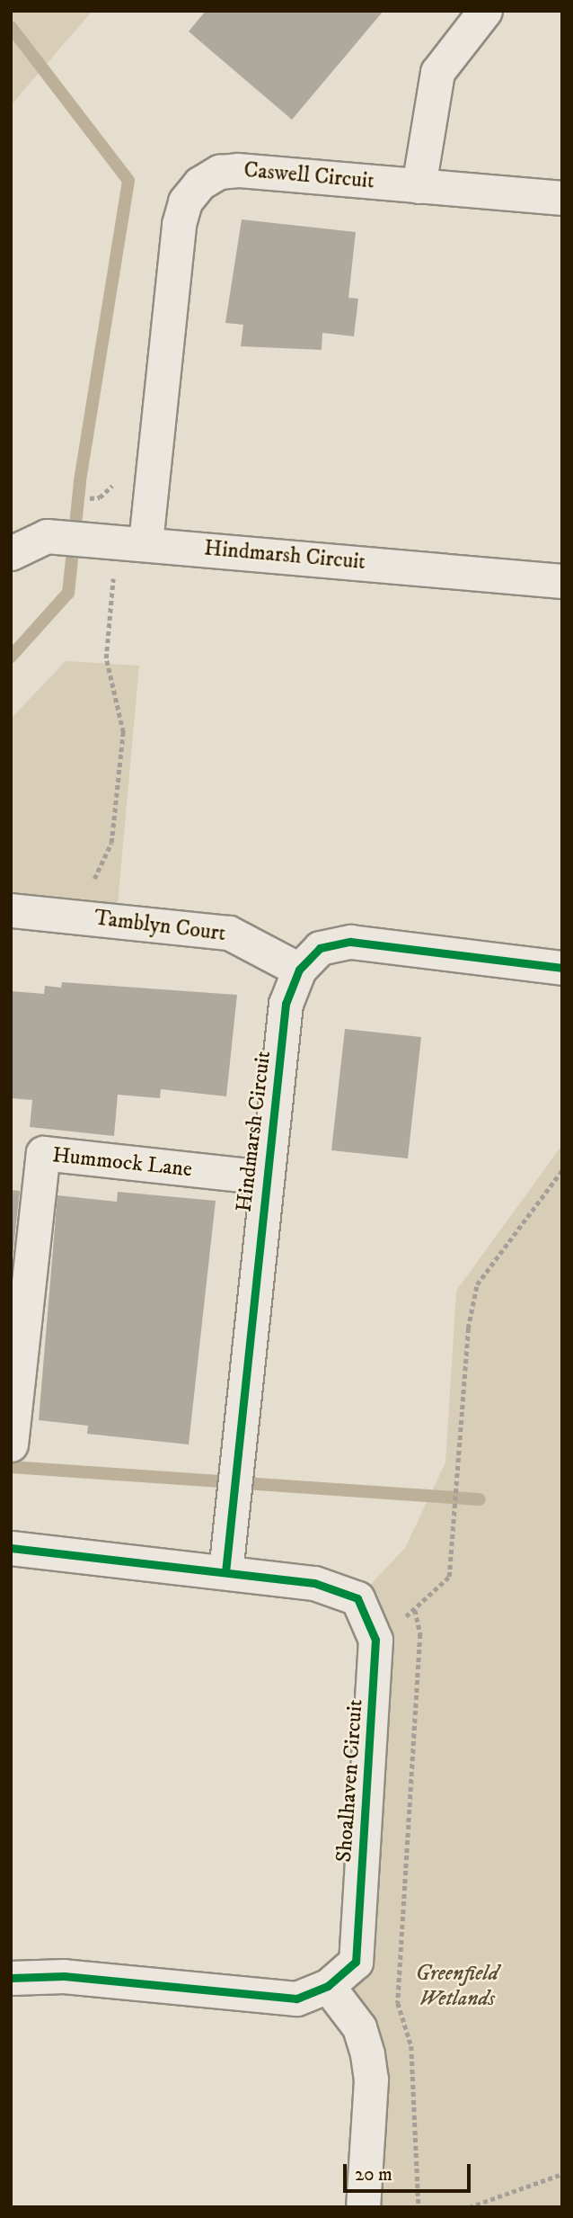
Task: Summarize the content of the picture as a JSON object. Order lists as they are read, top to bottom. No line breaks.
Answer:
{"streets":{"street":["Caswell Circuit","Hindmarsh Circuit","Tamblyn Court","Hummock Lane","Shoalhaven Circuit"]},"crossings":[["Caswell Circuit","Hindmarsh Circuit"],["Hindmarsh Circuit","Tamblyn Court"],["Hindmarsh Circuit","Hummock Lane"],["Hindmarsh Circuit","Shoalhaven Circuit"]],"parks":["Greenfield Wetlands"],"scale_bar":"20 m"}
